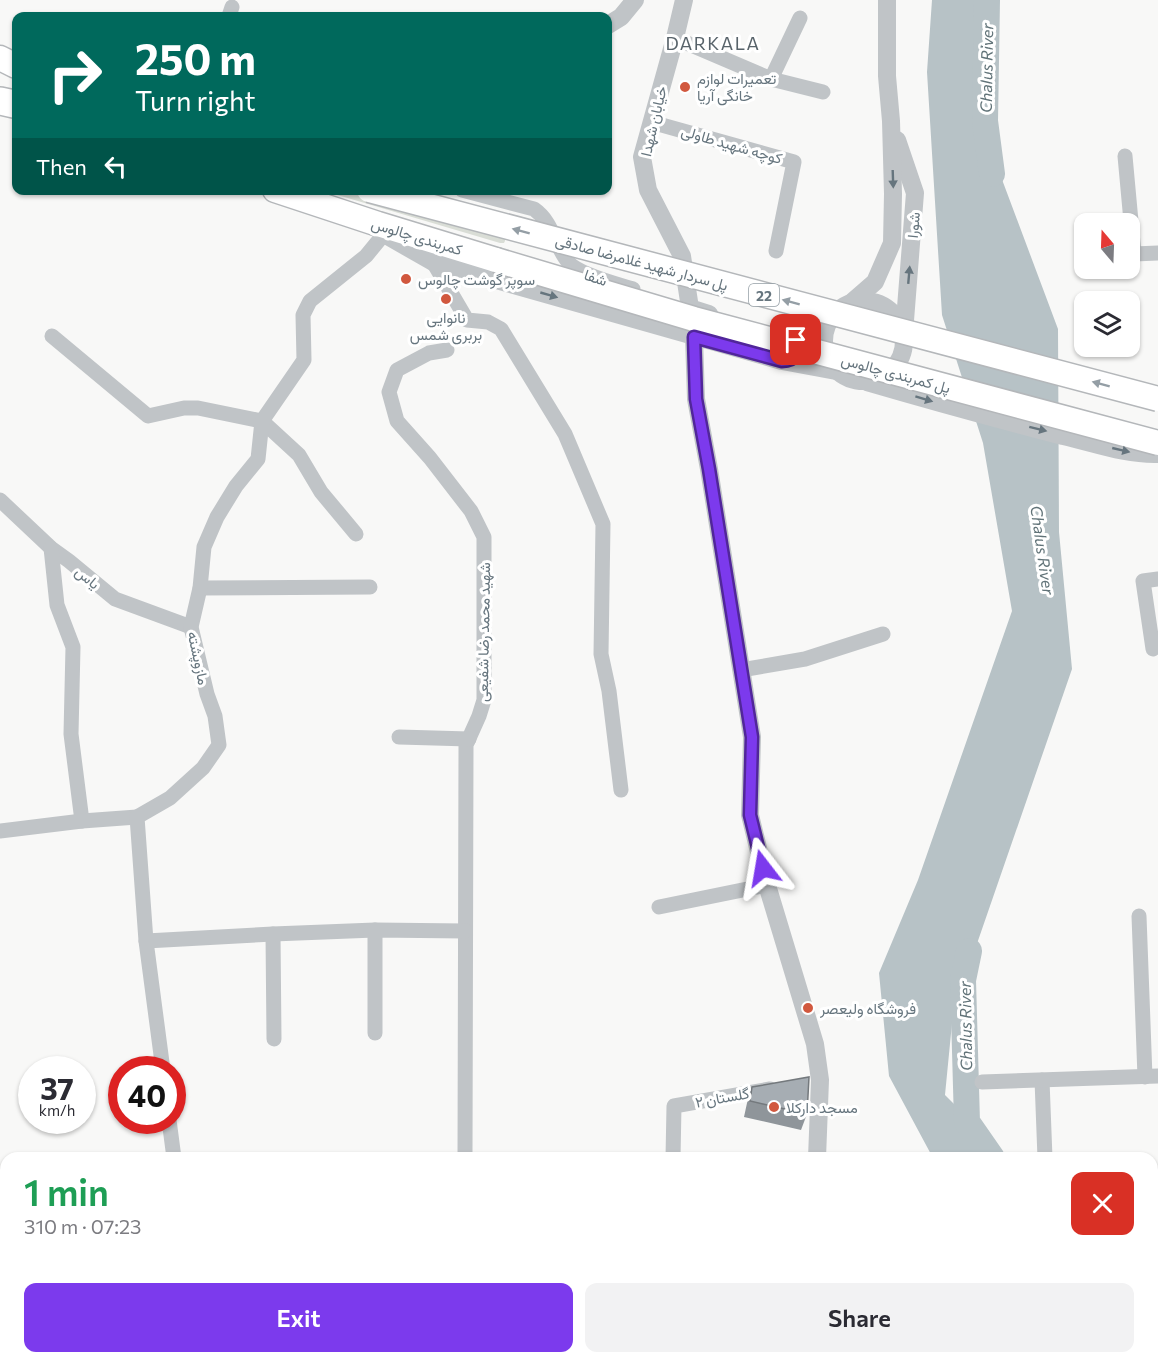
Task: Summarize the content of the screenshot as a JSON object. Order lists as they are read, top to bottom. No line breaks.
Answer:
{"streets":{"highway":["کمربندی چالوس","پل سردار شهید غلامرضا صادقی","22","پل کمربندی چالوس"],"street":["خیابان شهدا","کوچه شهید طاولی","شورا","شفا","یاس","شهید محمد رضا شفیعی","مازوپشته","گلستان ۲"]},"crossings":[["خیابان شهدا","کوچه شهید طاولی"],["خیابان شهدا","شفا"],["کمربندی چالوس","پل کمربندی چالوس"],["یاس","مازوپشته"]],"one_way":["پل سردار شهید غلامرضا صادقی"],"districts":["DARKALA"],"water":["Chalus River"],"places":["تعمیرات لوازم خانگی آریا","سوپر گوشت چالوس","نانوایی بربری شمس","فروشگاه ولیعصر","مسجد دارکلا"],"north":"top","page":{"turn":["250 m","Turn right"],"then":"Then","speed":"37 km/h","limit":"40","heading":["1 min","310 m · 07:23"],"buttons":["Exit","Share"]}}
